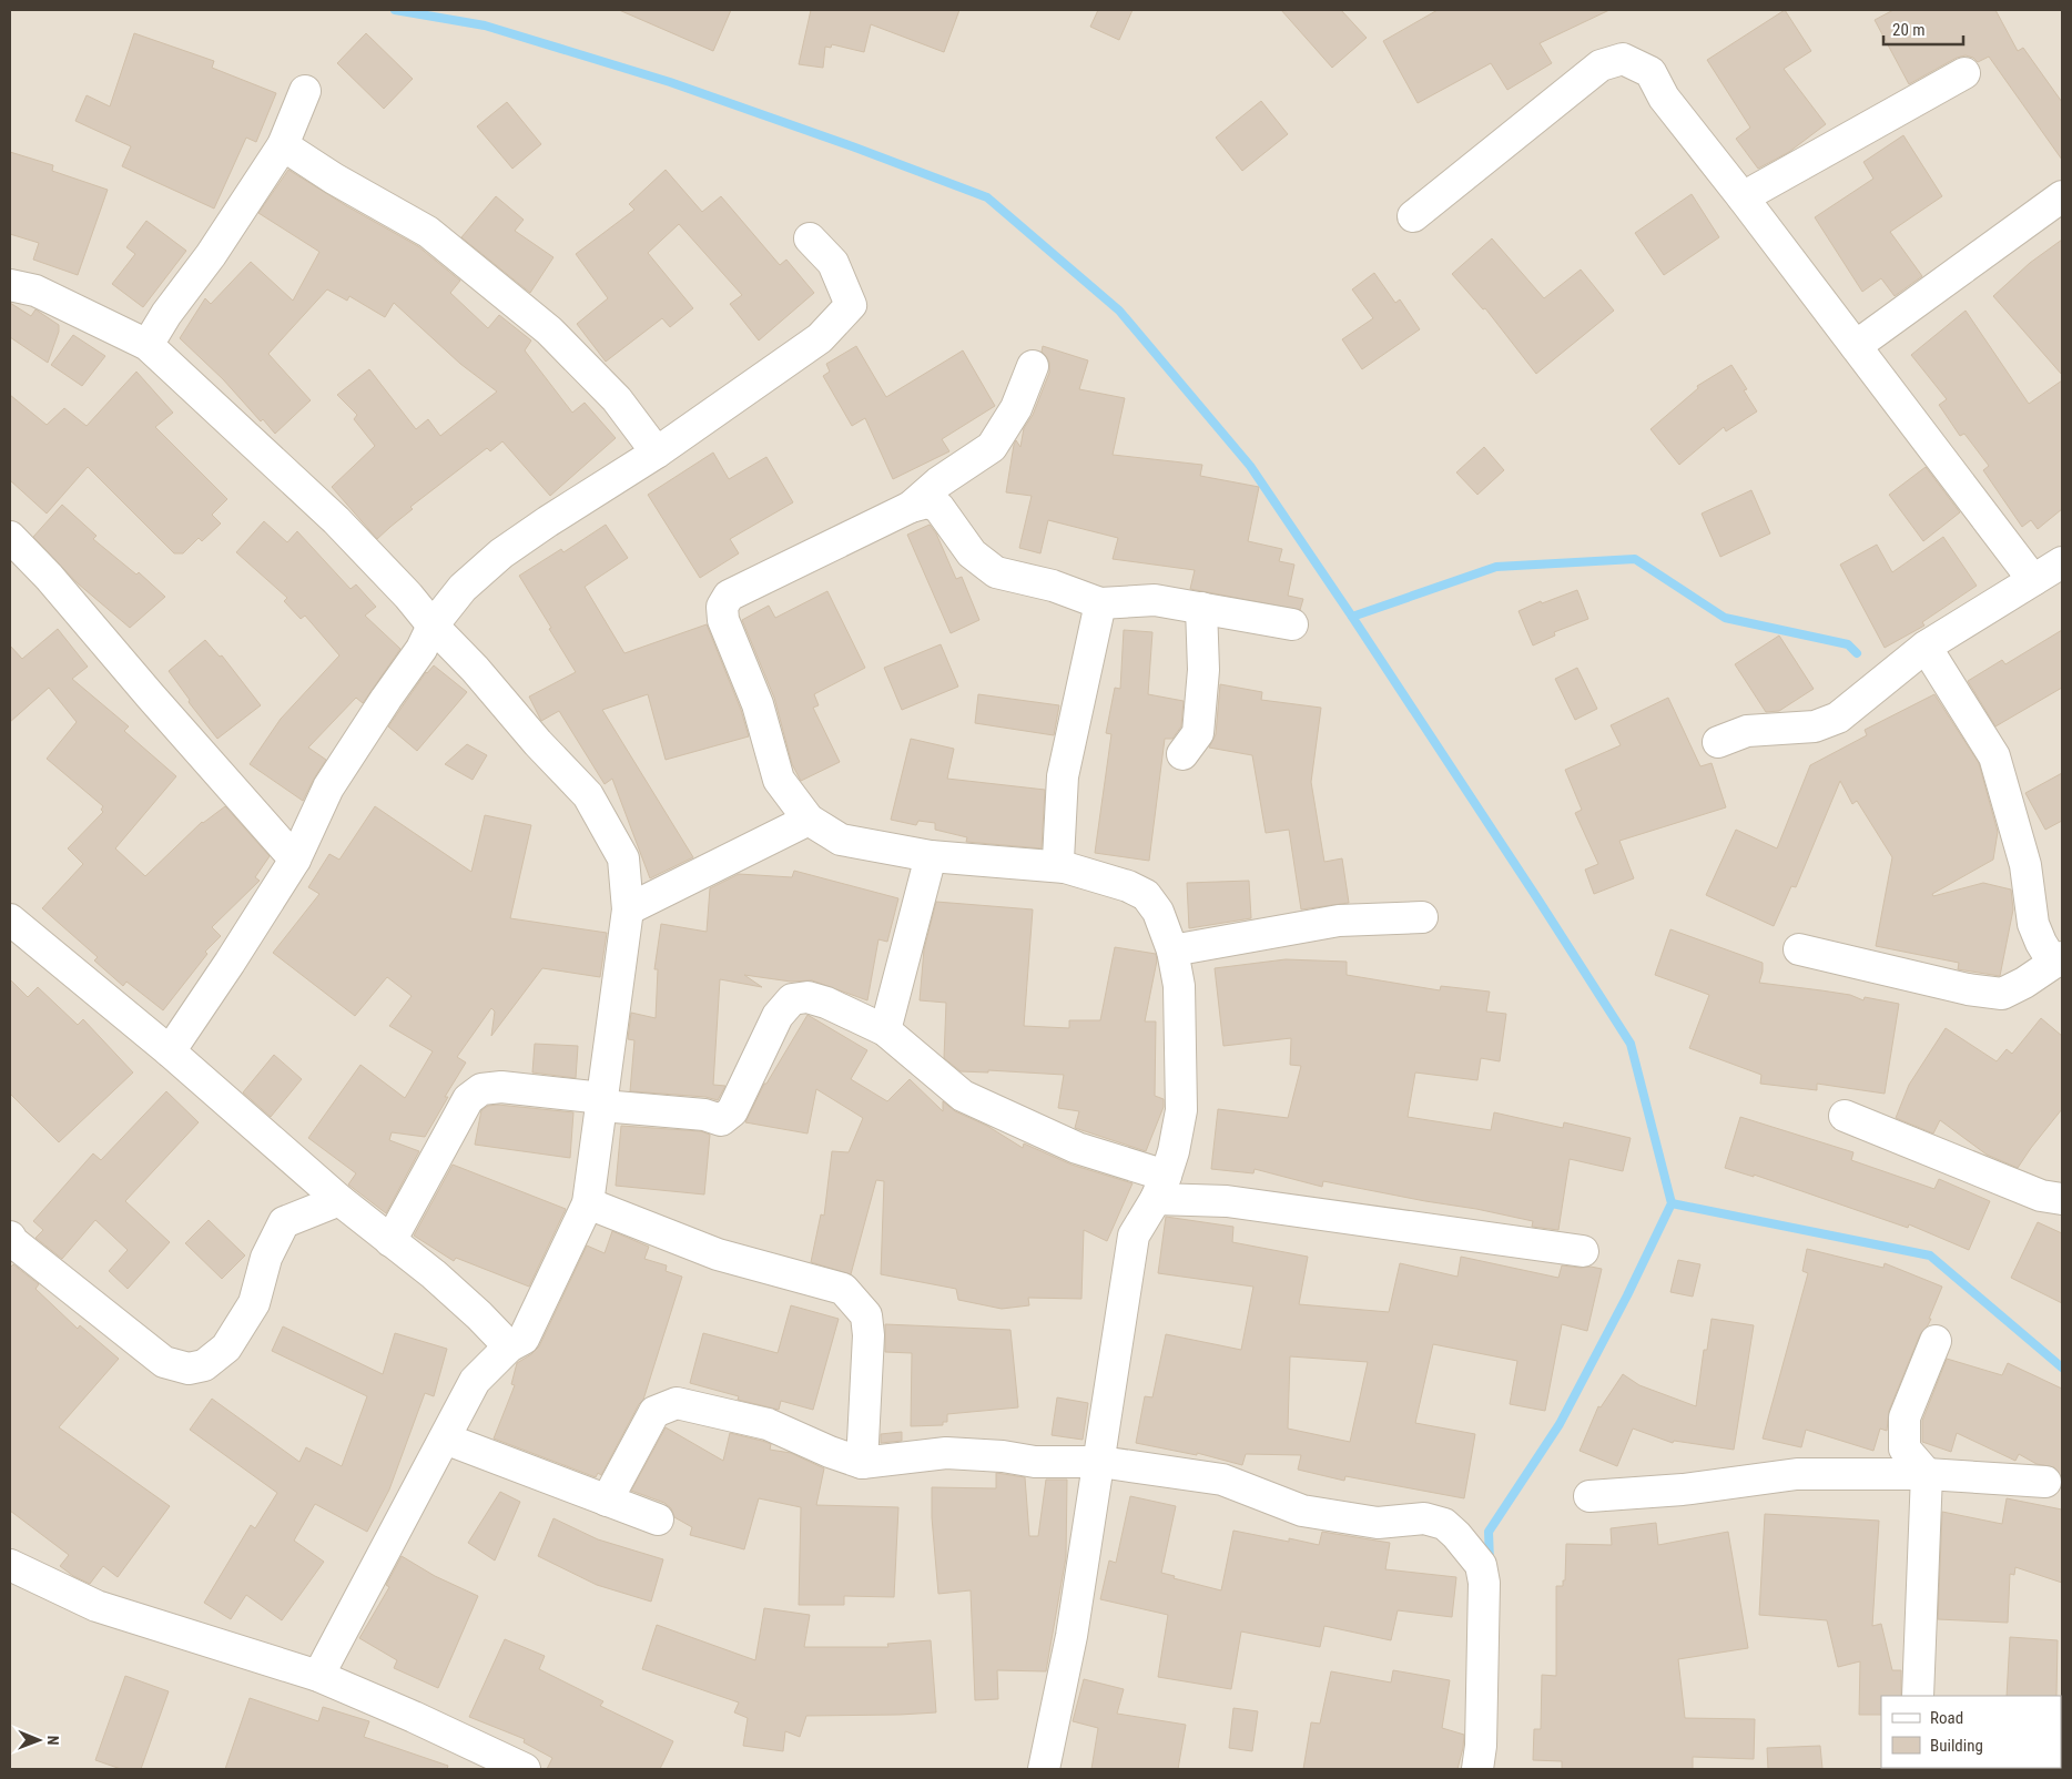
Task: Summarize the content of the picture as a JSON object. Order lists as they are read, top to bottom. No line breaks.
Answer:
{"legend":["Road","Building"],"scale_bar":"20 m","north":"right"}
